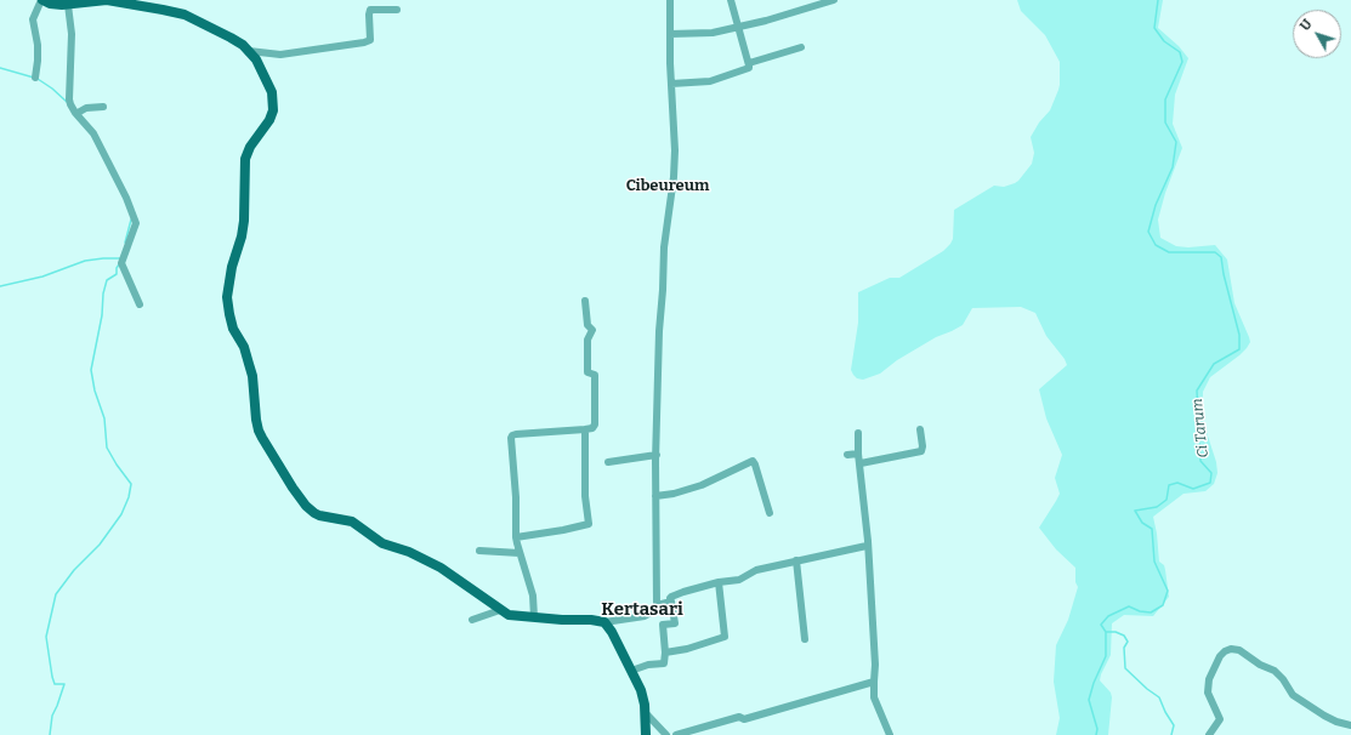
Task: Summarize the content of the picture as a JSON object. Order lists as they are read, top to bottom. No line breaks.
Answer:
{"districts":["Cibeureum","Kertasari"],"water":["Ci Tarum"],"north":"top left"}
